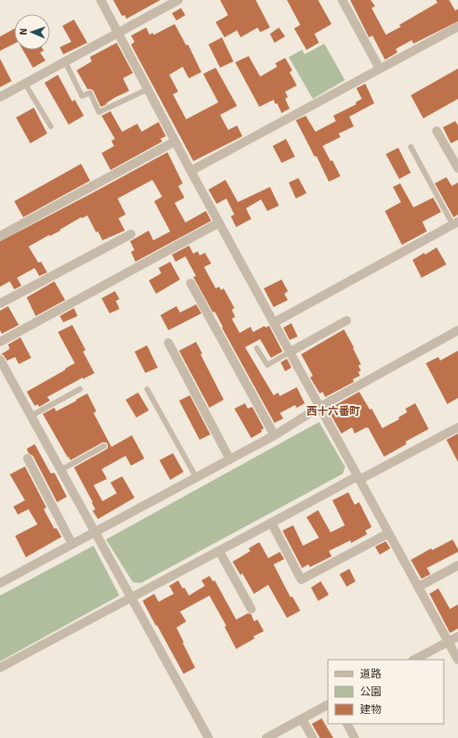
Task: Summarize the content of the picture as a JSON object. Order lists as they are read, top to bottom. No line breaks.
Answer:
{"districts":["西十六番町"],"legend":["道路","公園","建物"],"north":"left"}
